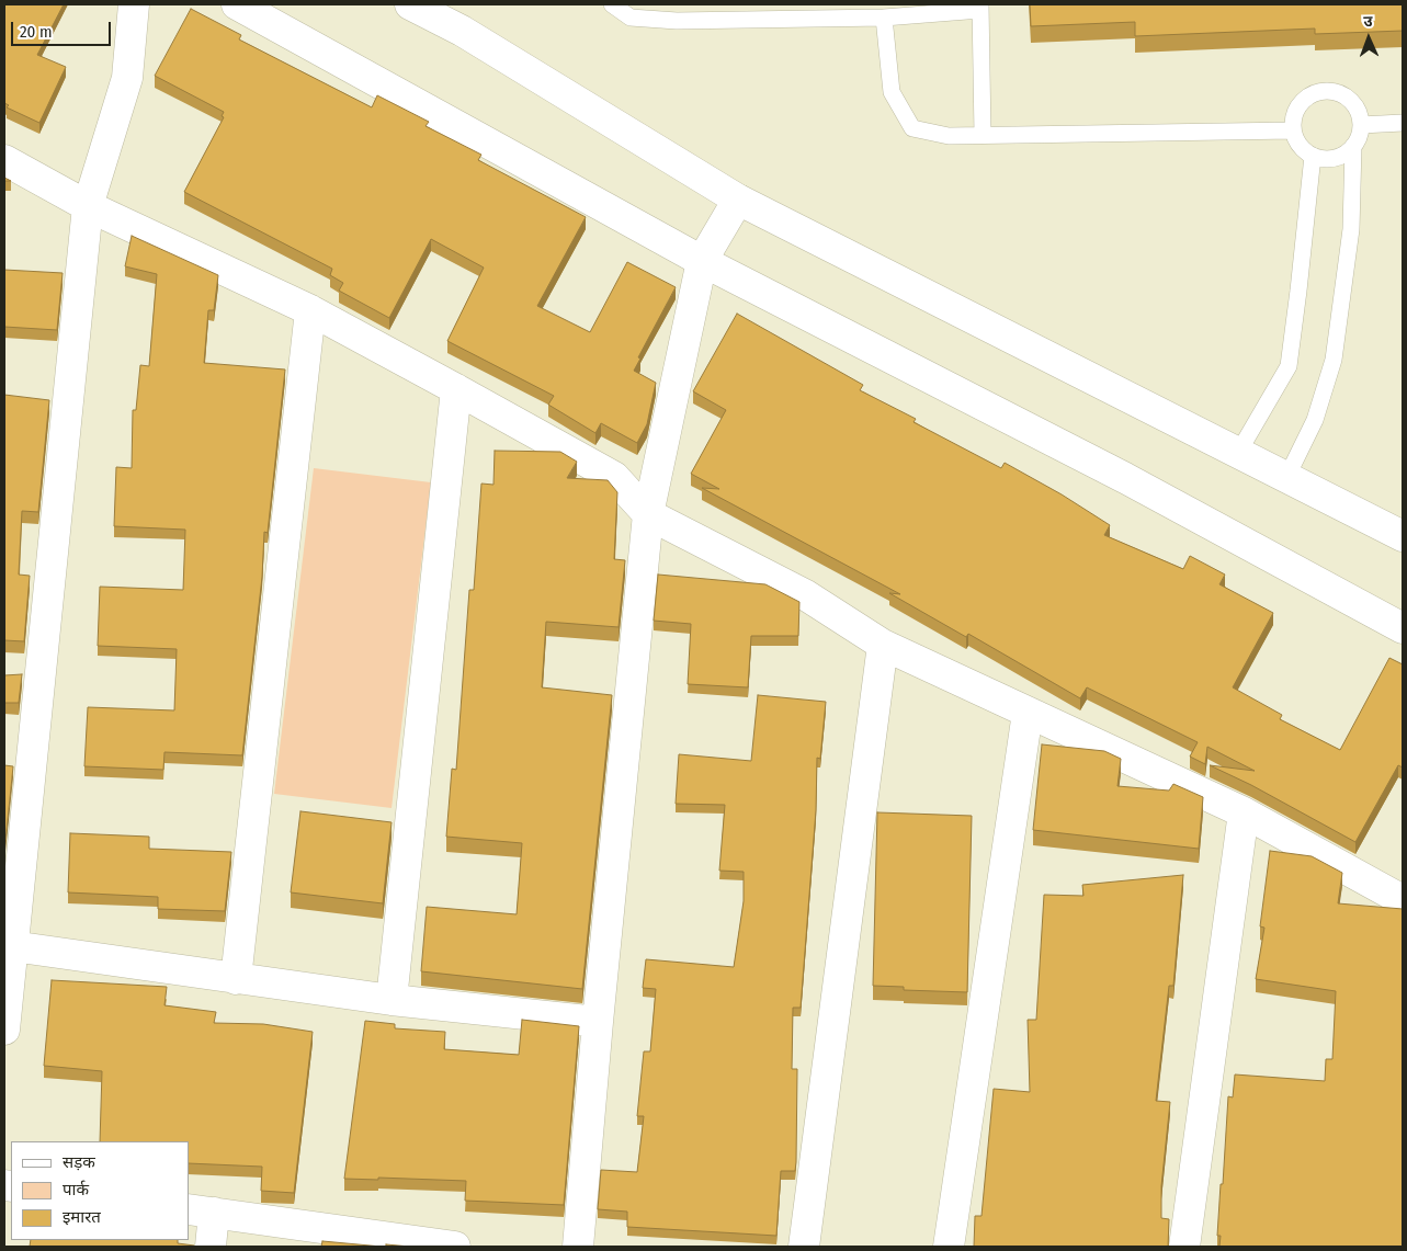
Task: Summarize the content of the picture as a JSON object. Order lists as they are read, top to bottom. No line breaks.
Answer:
{"legend":["सड़क","पार्क","इमारत"],"scale_bar":"20 m","north":"top"}
